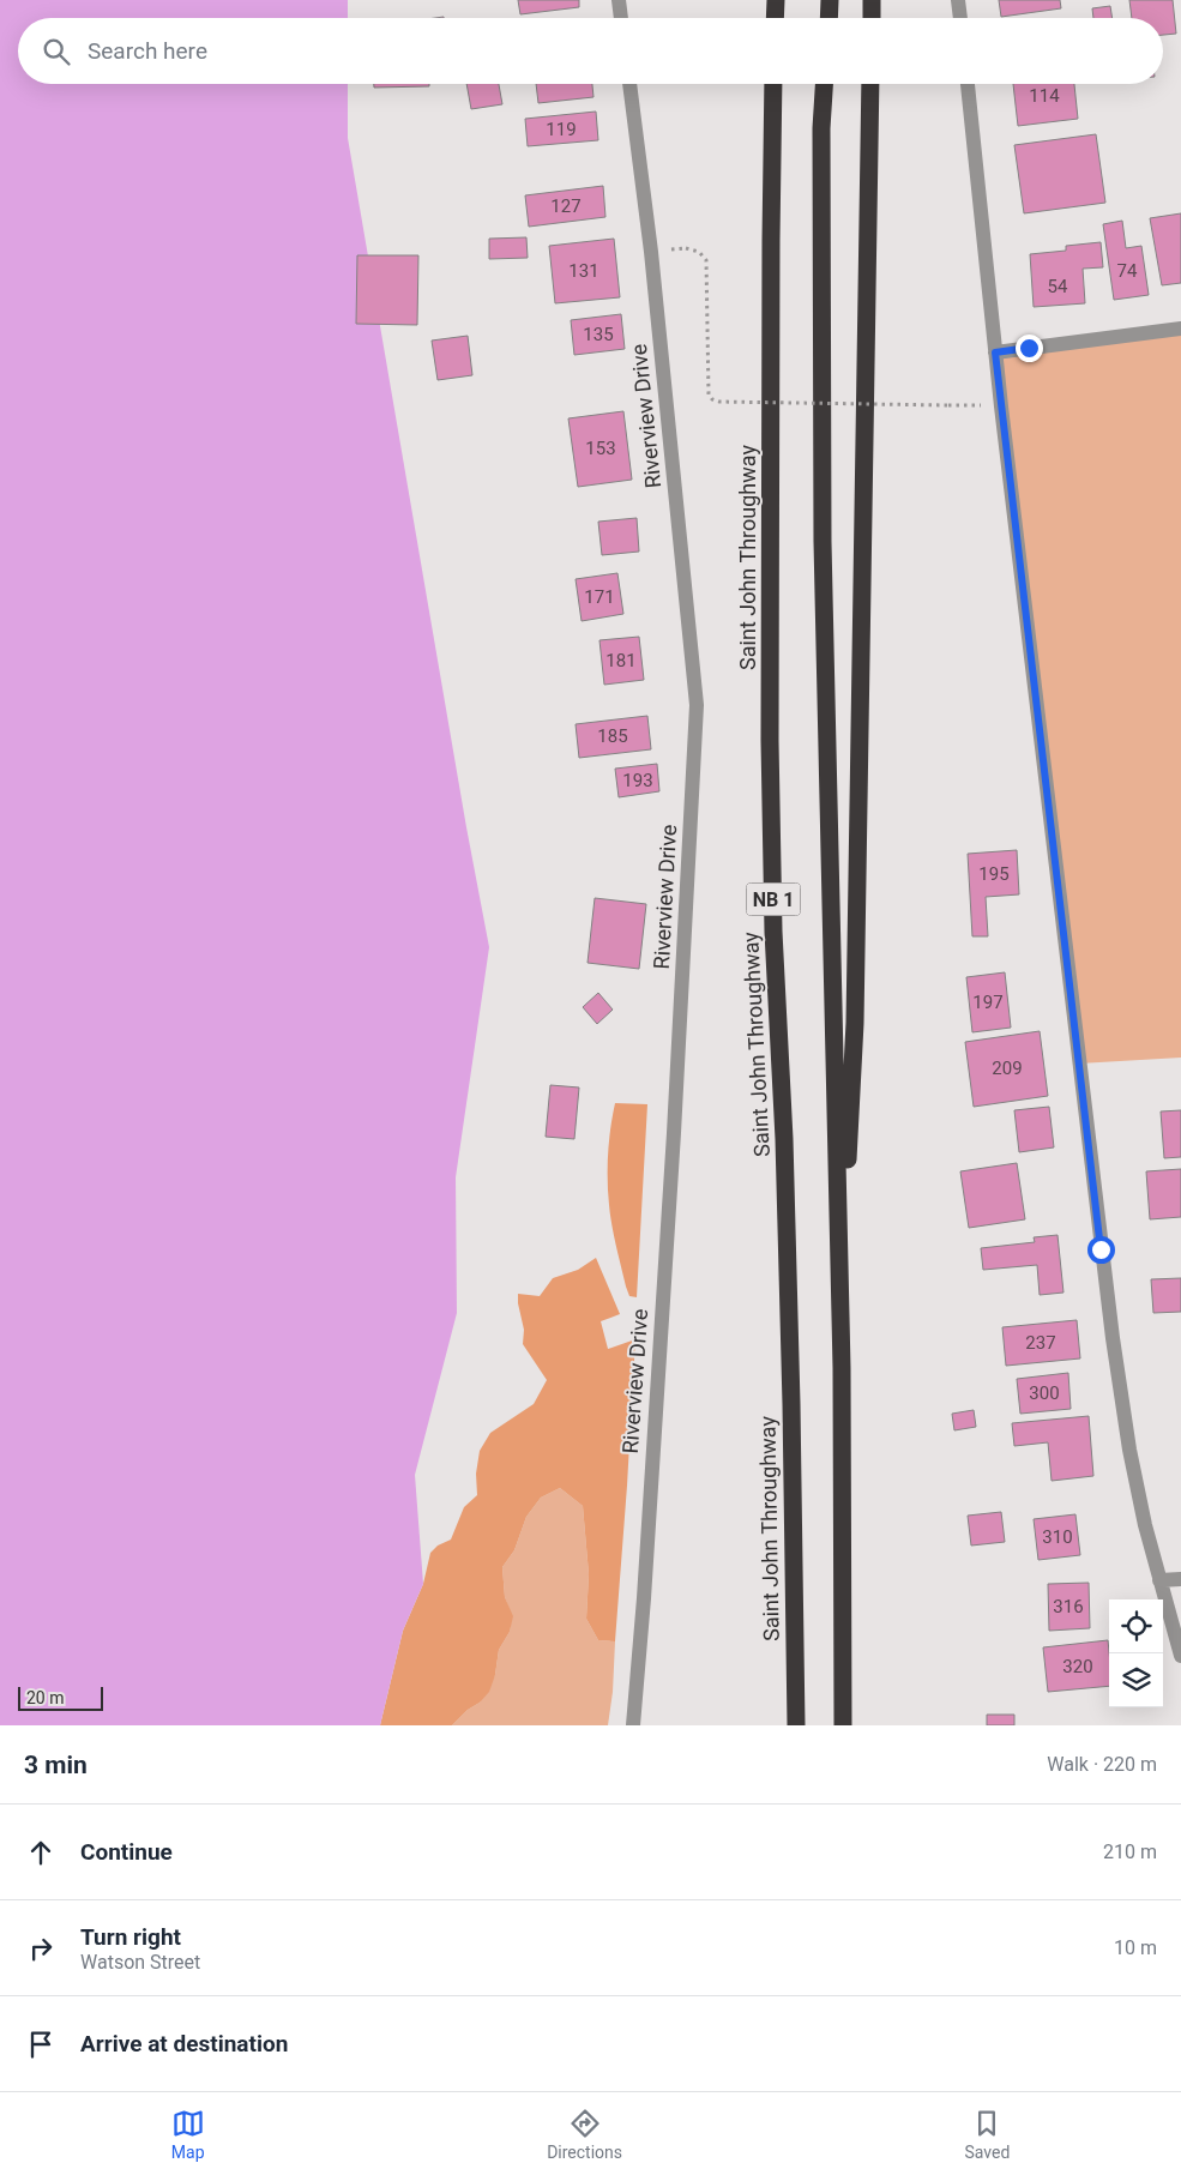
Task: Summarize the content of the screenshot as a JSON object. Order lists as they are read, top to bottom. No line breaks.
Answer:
{"streets":{"highway":["Saint John Throughway","NB 1"],"street":["Riverview Drive"]},"house_numbers":["114","119","127","131","74","54","135","153","171","181","185","193","195","197","209","237","300","310","316","320"],"scale_bar":"20 m","page":{"search":"Search here","scale":"20 m","heading":["3 min","Walk · 220 m"],"list":[["Continue","210 m"],["Turn right","Watson Street","10 m"],"Arrive at destination"],"nav":["Map","Directions","Saved"]}}
